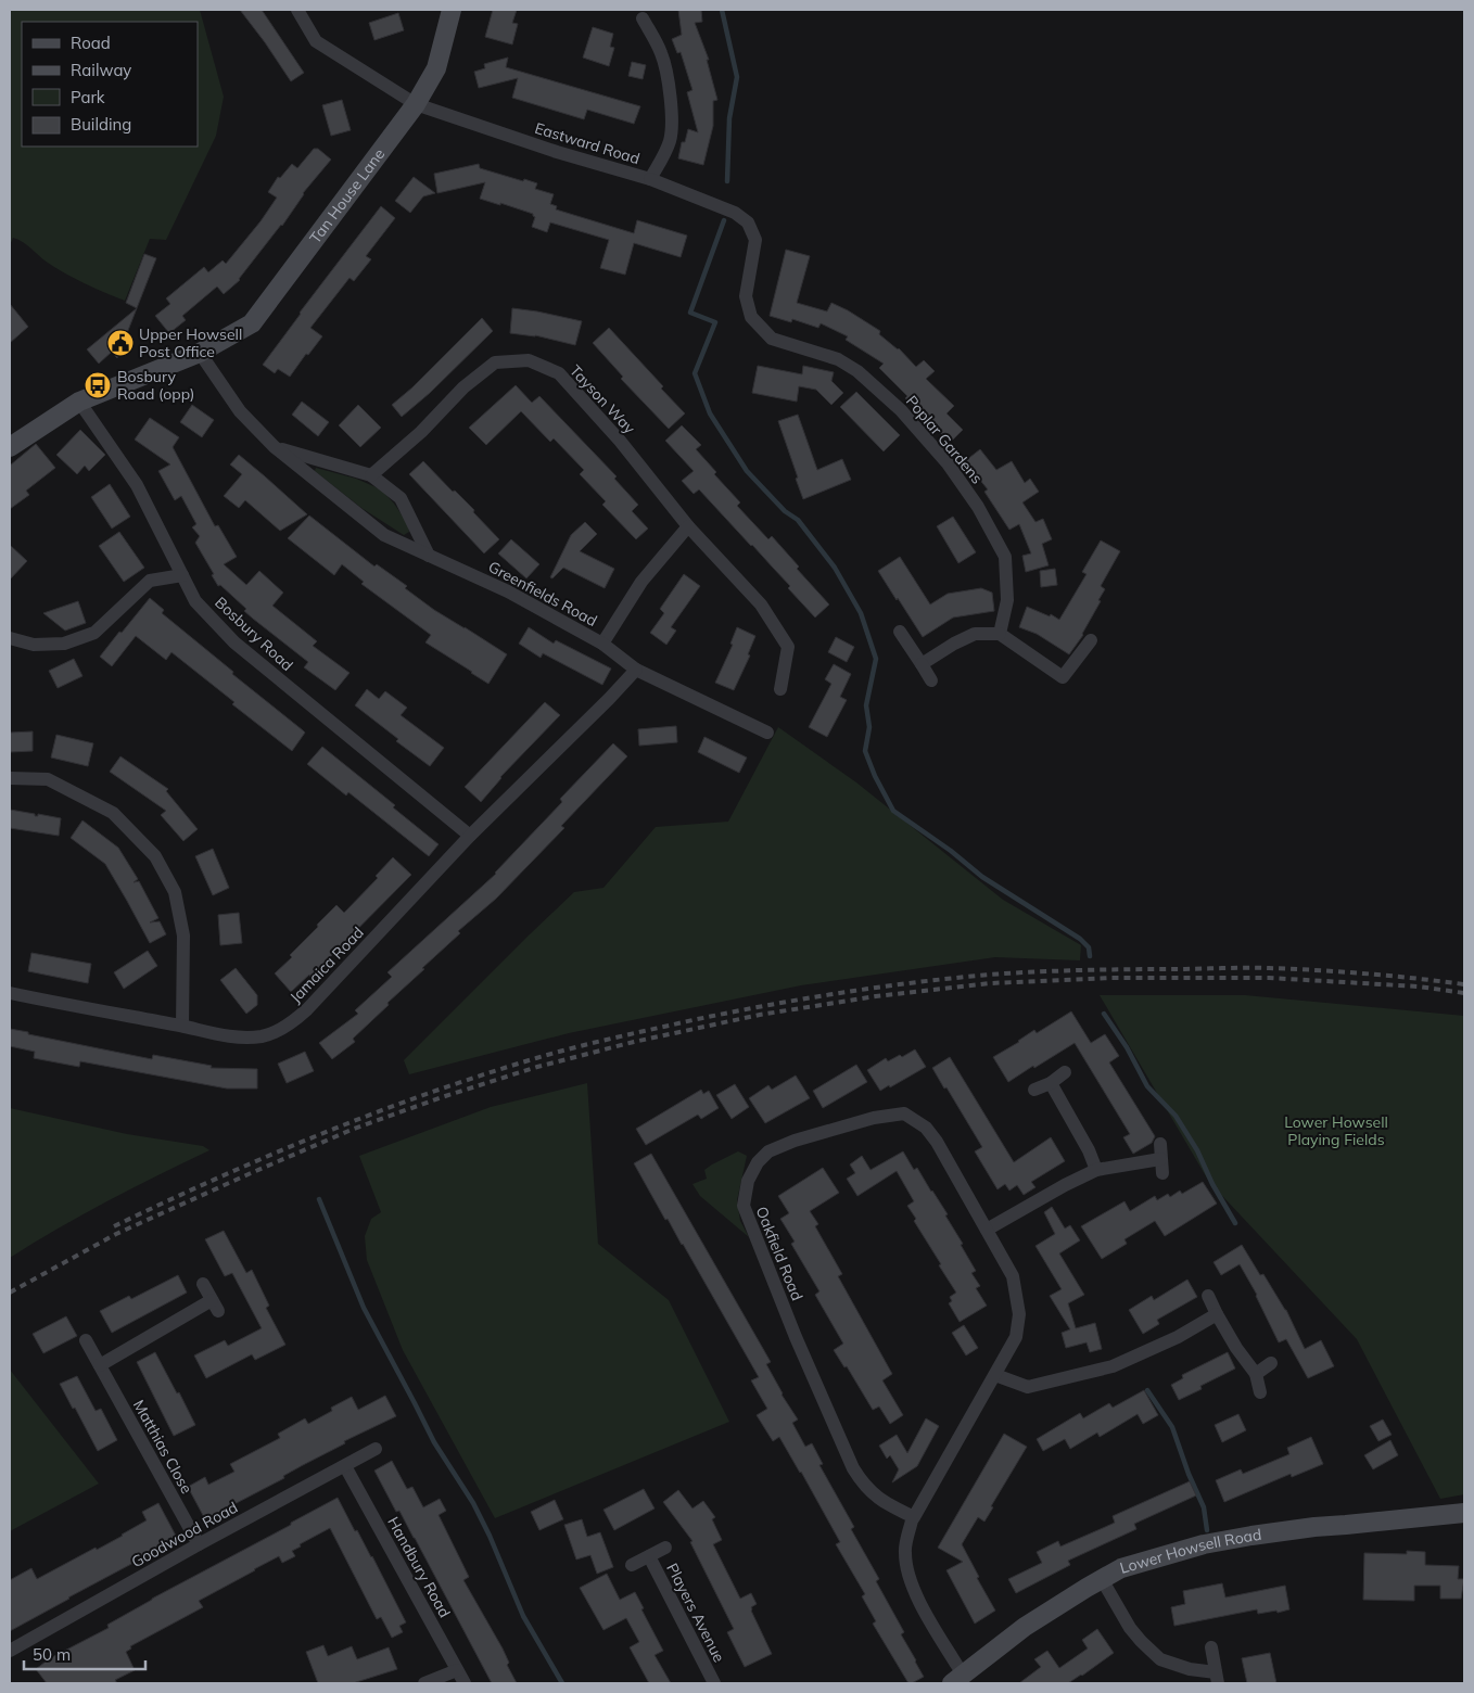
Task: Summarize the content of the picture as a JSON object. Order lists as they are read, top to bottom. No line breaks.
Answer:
{"streets":{"street":["Eastward Road","Tan House Lane","Tayson Way","Poplar Gardens","Greenfields Road","Bosbury Road","Jamaica Road","Oakfield Road","Matthias Close","Goodwood Road","Lower Howsell Road","Handbury Road","Players Avenue"]},"crossings":[["Eastward Road","Tan House Lane"],["Eastward Road","Poplar Gardens"],["Tan House Lane","Greenfields Road"],["Tan House Lane","Bosbury Road"],["Tayson Way","Greenfields Road"],["Bosbury Road","Jamaica Road"],["Oakfield Road","Lower Howsell Road"],["Matthias Close","Goodwood Road"],["Goodwood Road","Handbury Road"]],"parks":["Lower Howsell Playing Fields"],"places":{"public building":["Upper Howsell Post Office"],"bus stop":["Bosbury Road (opp)"]},"legend":["Road","Railway","Park","Building"],"scale_bar":"50 m"}
